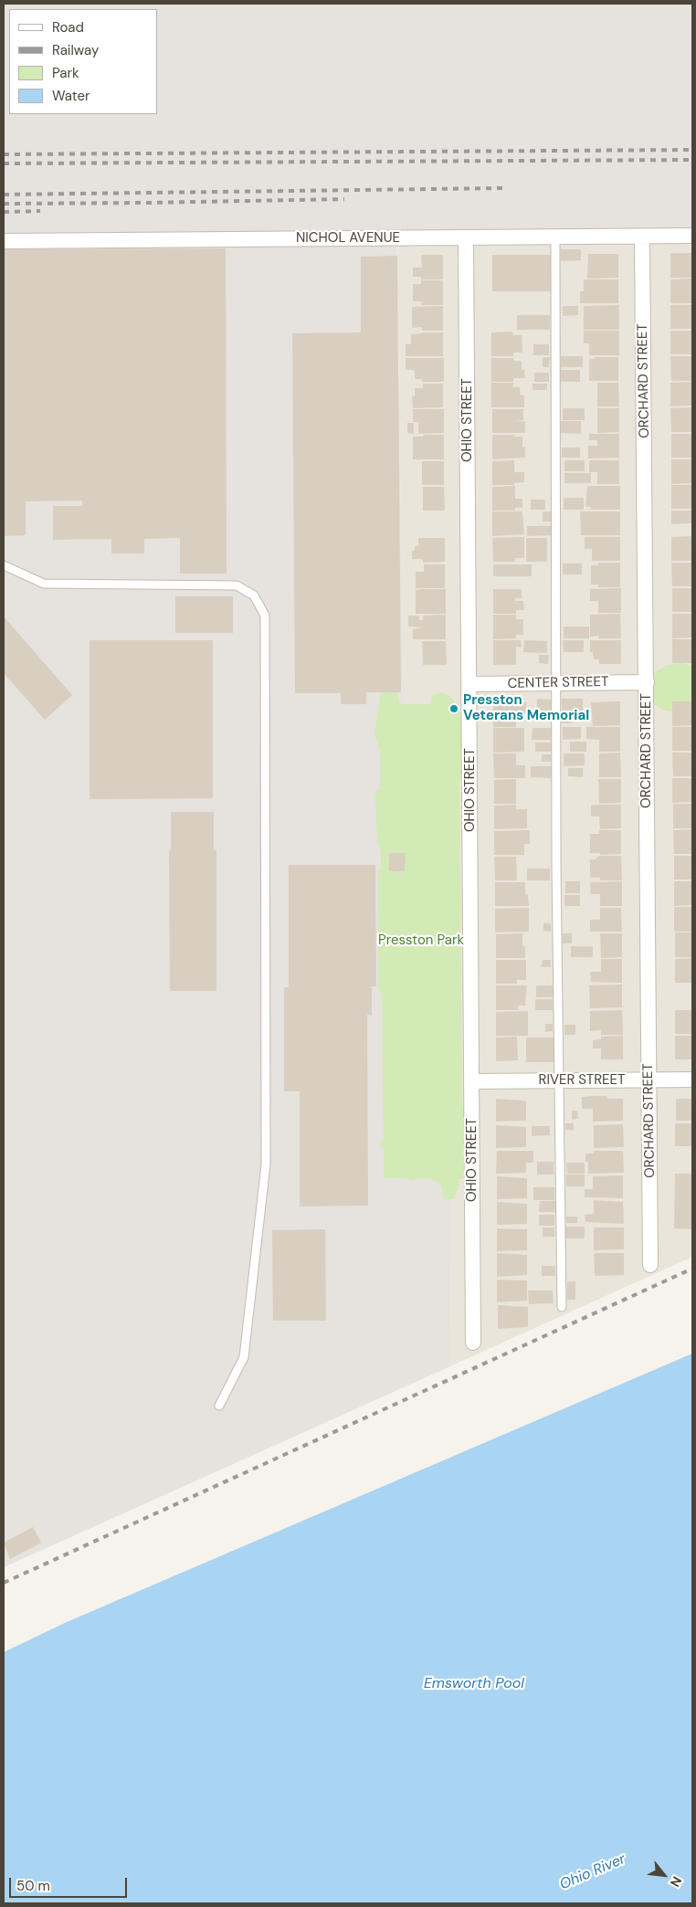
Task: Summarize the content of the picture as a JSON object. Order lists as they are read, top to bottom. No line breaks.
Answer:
{"streets":{"street":["NICHOL AVENUE","ORCHARD STREET","OHIO STREET","CENTER STREET","RIVER STREET"]},"crossings":[["NICHOL AVENUE","ORCHARD STREET"],["NICHOL AVENUE","OHIO STREET"],["ORCHARD STREET","CENTER STREET"],["ORCHARD STREET","RIVER STREET"],["OHIO STREET","CENTER STREET"],["OHIO STREET","RIVER STREET"]],"water":["Emsworth Pool","Ohio River"],"parks":["Presston Park"],"places":["Presston Veterans Memorial"],"legend":["Road","Railway","Park","Water"],"scale_bar":"50 m","north":"bottom right"}
